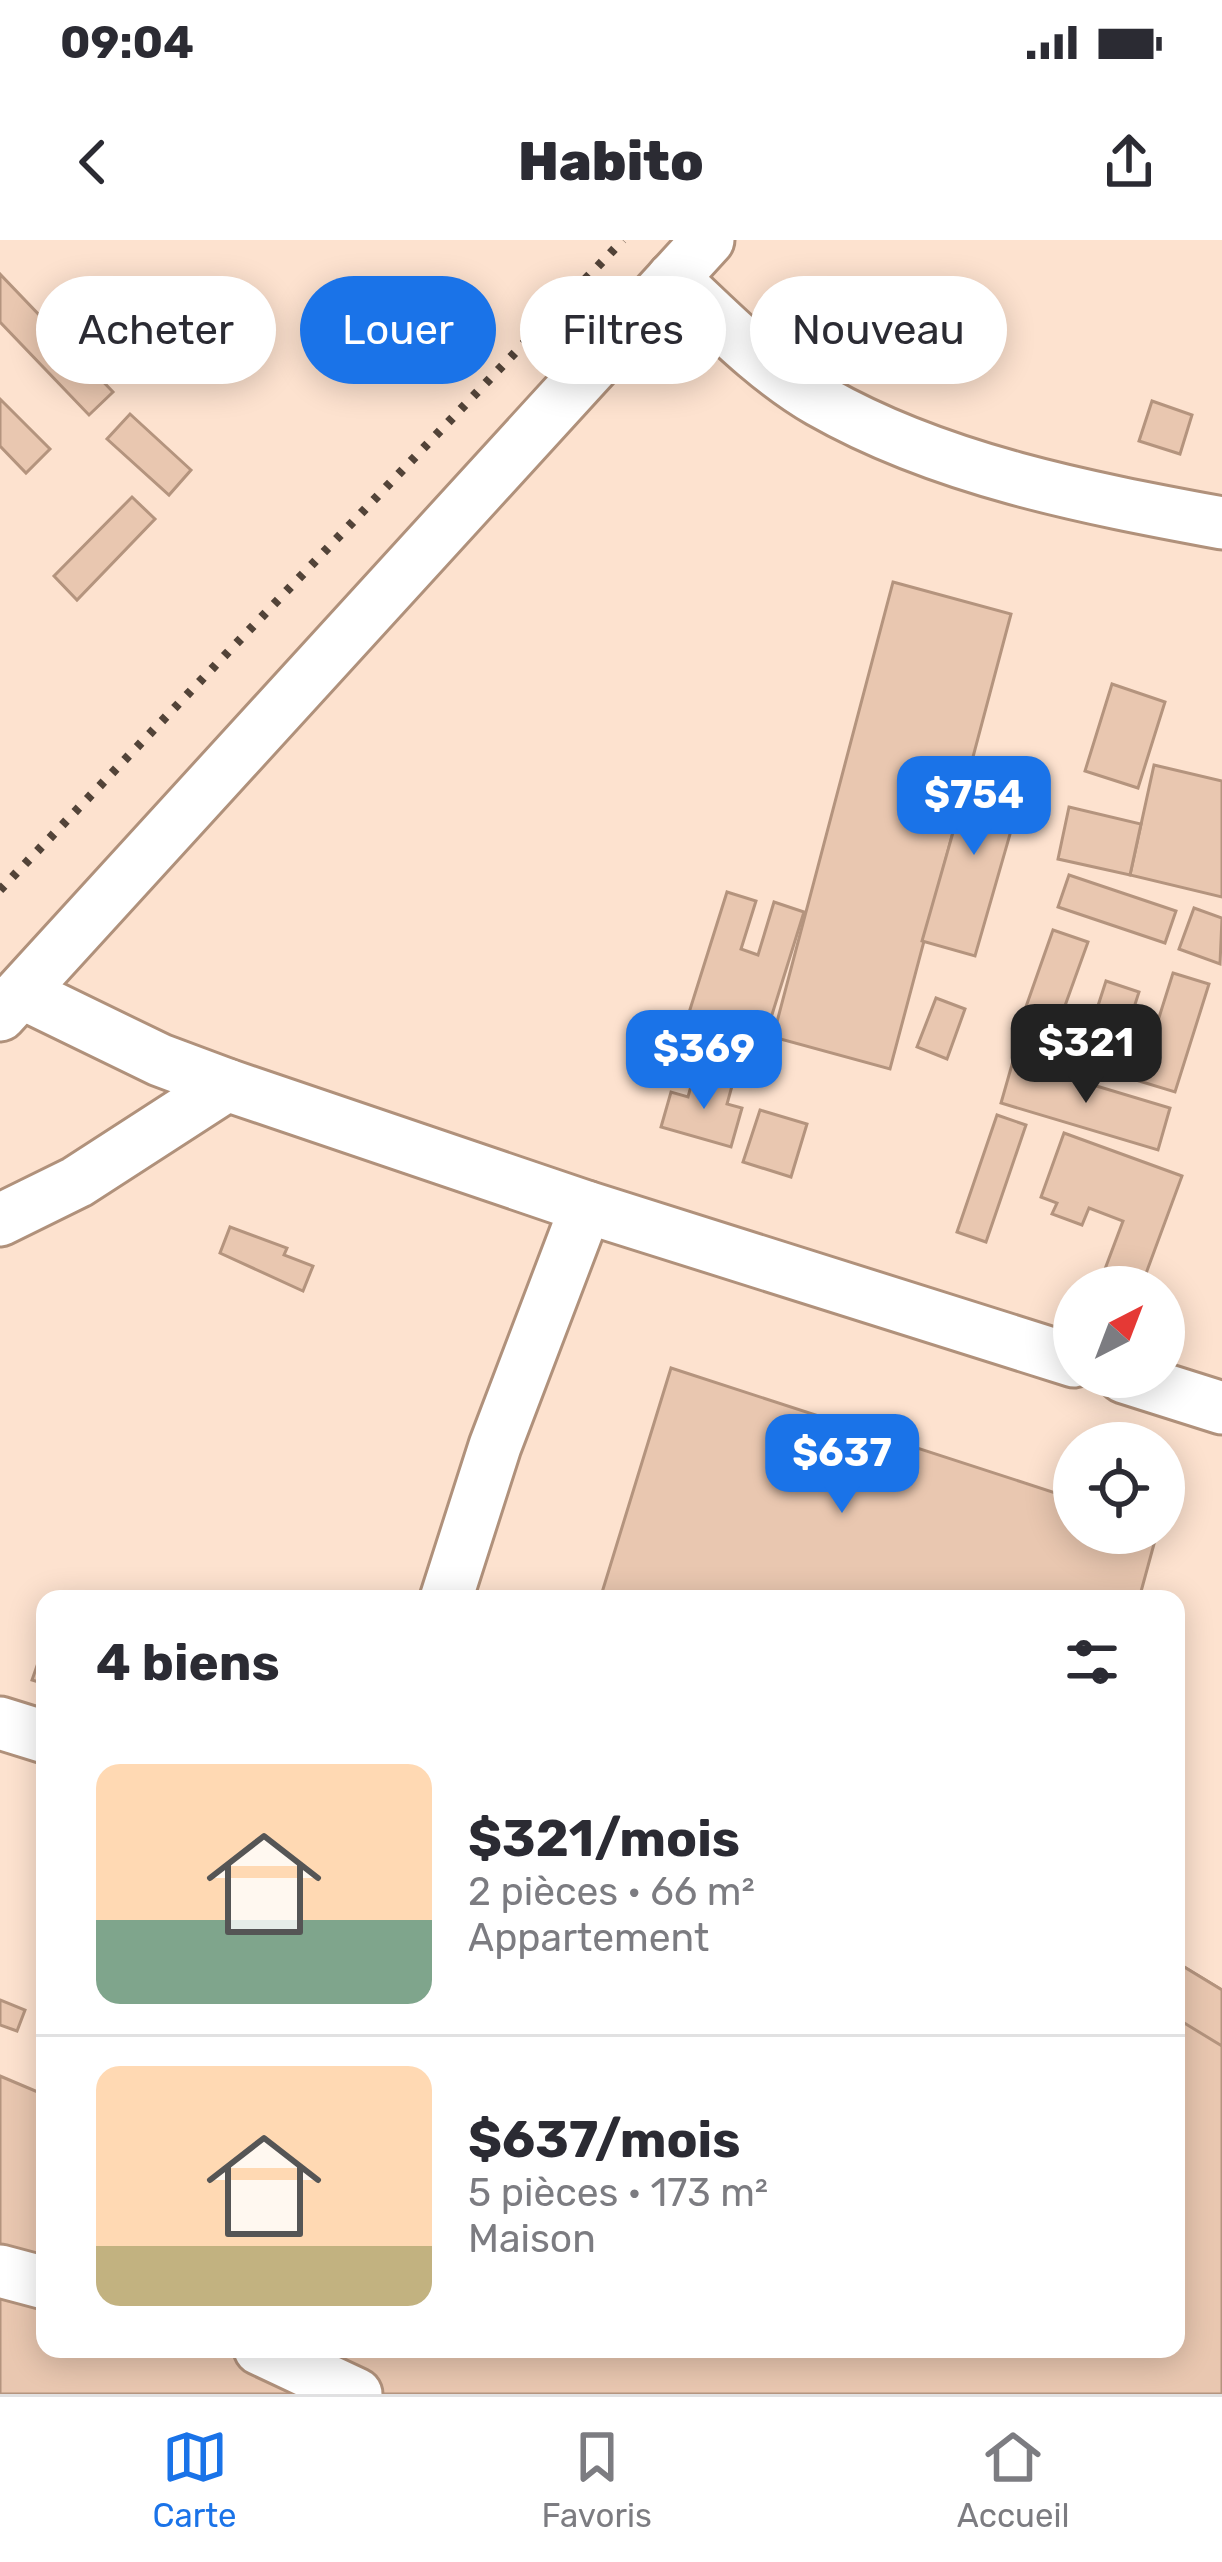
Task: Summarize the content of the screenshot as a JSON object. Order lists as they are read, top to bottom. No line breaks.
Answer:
{"north":"top right","page":{"status":"09:04","header":"Habito","chip":["Acheter","Louer","Filtres","Nouveau"],"price":["$754","$321","$369","$637"],"heading":"4 biens","list":[{"name":"$321/mois","note":"2 pièces · 66 m² · Appartement"},{"name":"$637/mois","note":"5 pièces · 173 m² · Maison"}],"tabs":["Carte","Favoris","Accueil"]}}
